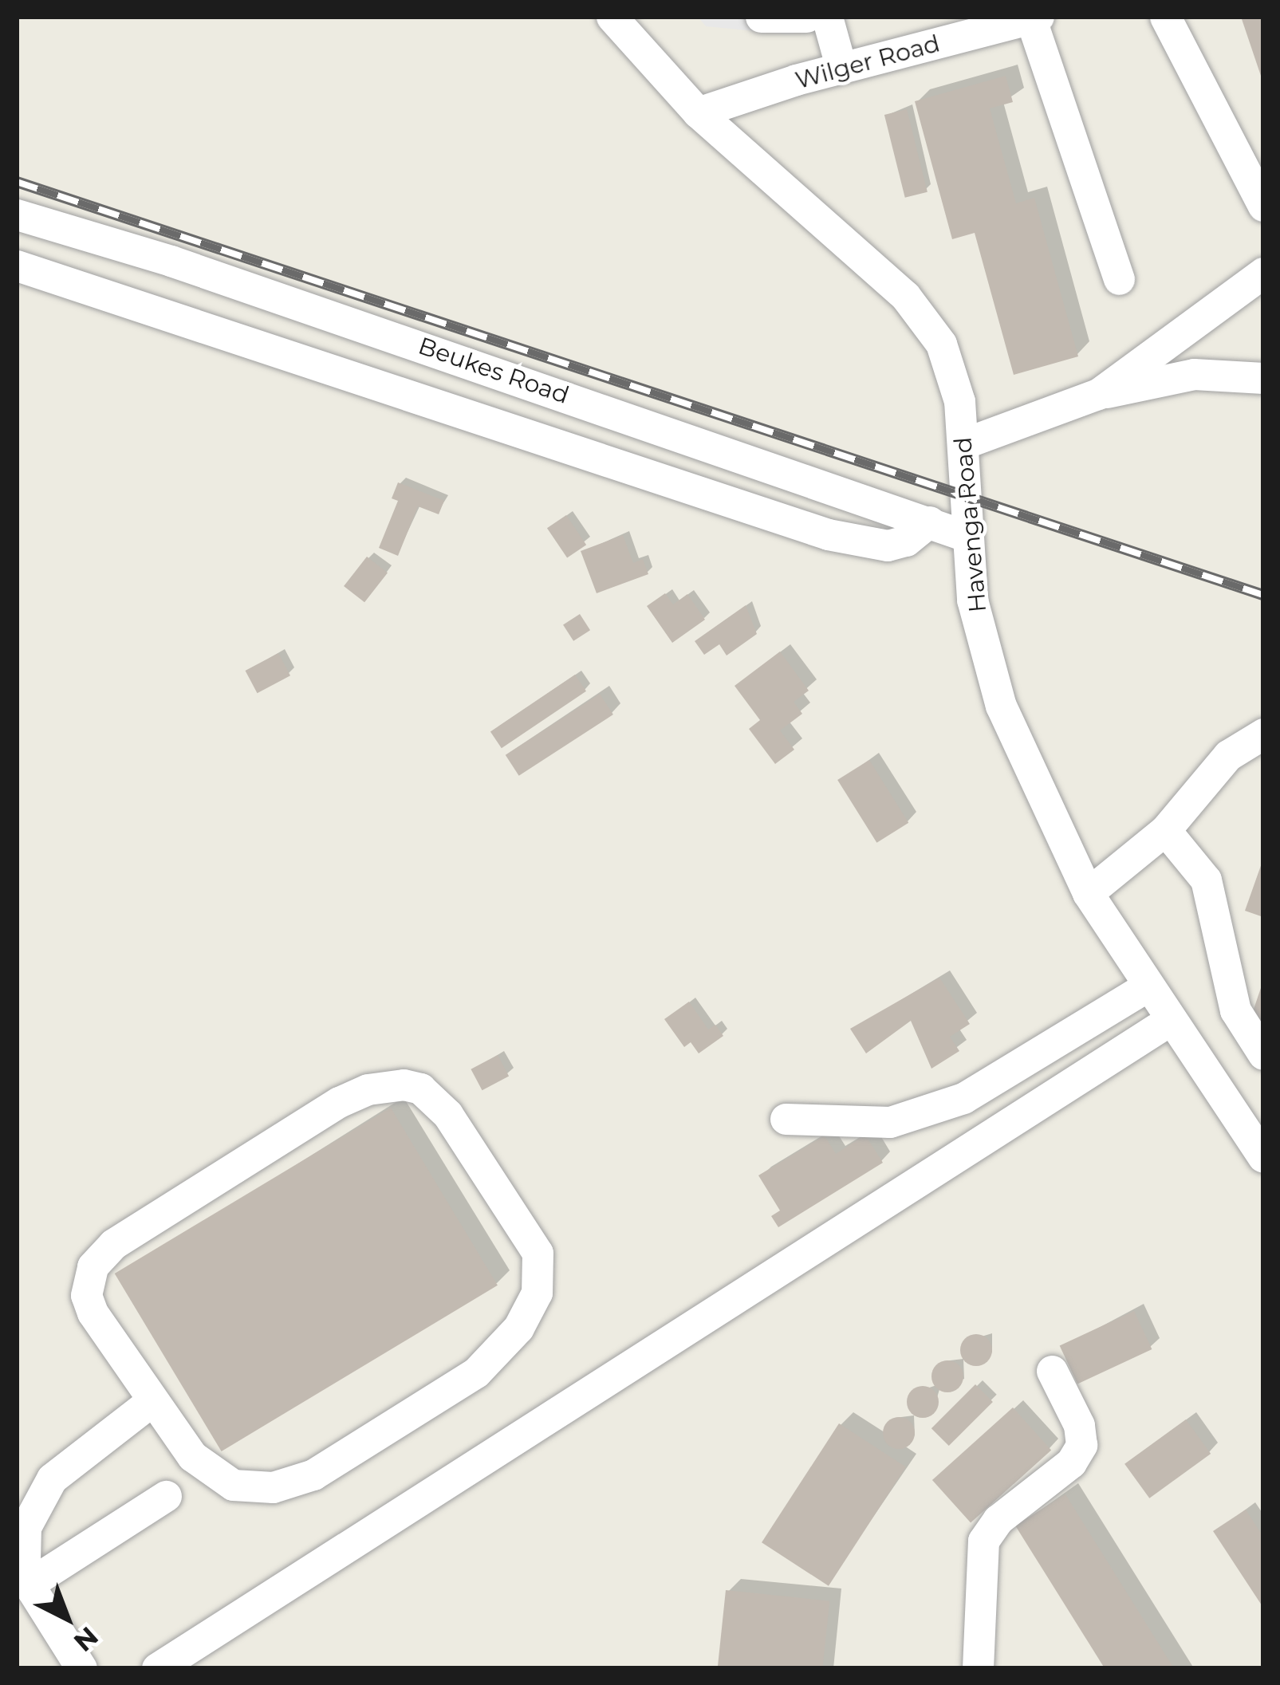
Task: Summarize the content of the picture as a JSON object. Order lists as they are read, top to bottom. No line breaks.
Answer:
{"streets":{"street":["Wilger Road","Beukes Road","Havenga Road"]},"crossings":[["Wilger Road","Havenga Road"],["Beukes Road","Havenga Road"]],"north":"bottom right"}
